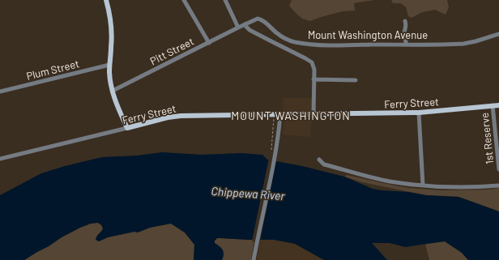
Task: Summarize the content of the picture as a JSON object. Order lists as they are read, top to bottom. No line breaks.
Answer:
{"streets":{"main road":["Ferry Street"],"street":["Mount Washington Avenue","Pitt Street","Plum Street","1st Reserve"]},"crossings":[["Mount Washington Avenue","Pitt Street"],["Ferry Street","1st Reserve"]],"districts":["MOUNT WASHINGTON"],"water":["Chippewa River"]}
